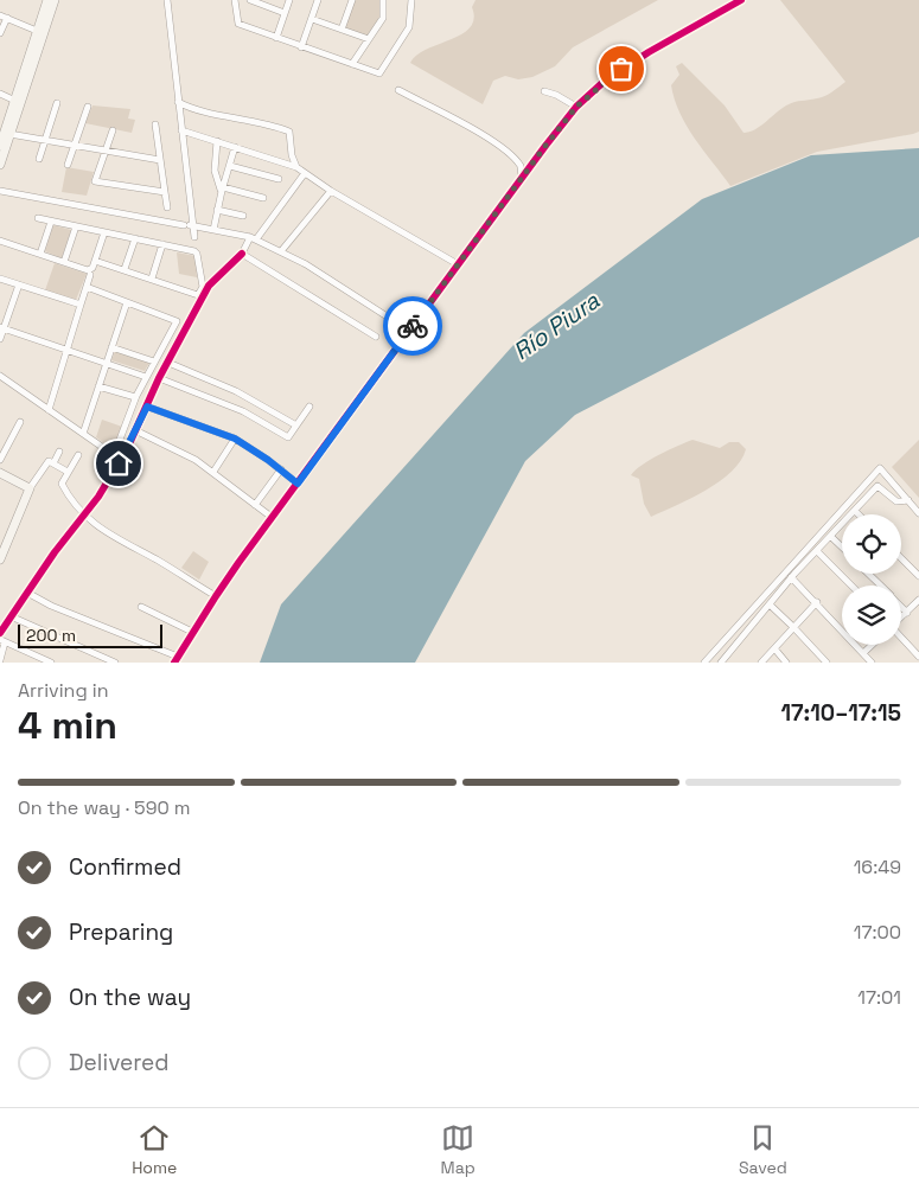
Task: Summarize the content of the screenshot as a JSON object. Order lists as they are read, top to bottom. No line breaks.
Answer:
{"water":["Río Piura"],"scale_bar":"200 m","page":{"scale":"200 m","heading":["4 min","Arriving in","17:10–17:15"],"bar":"On the way · 590 m","list":[["Confirmed","16:49"],["Preparing","17:00"],["On the way","17:01"],"Delivered"],"tabs":["Home","Map","Saved"]}}
